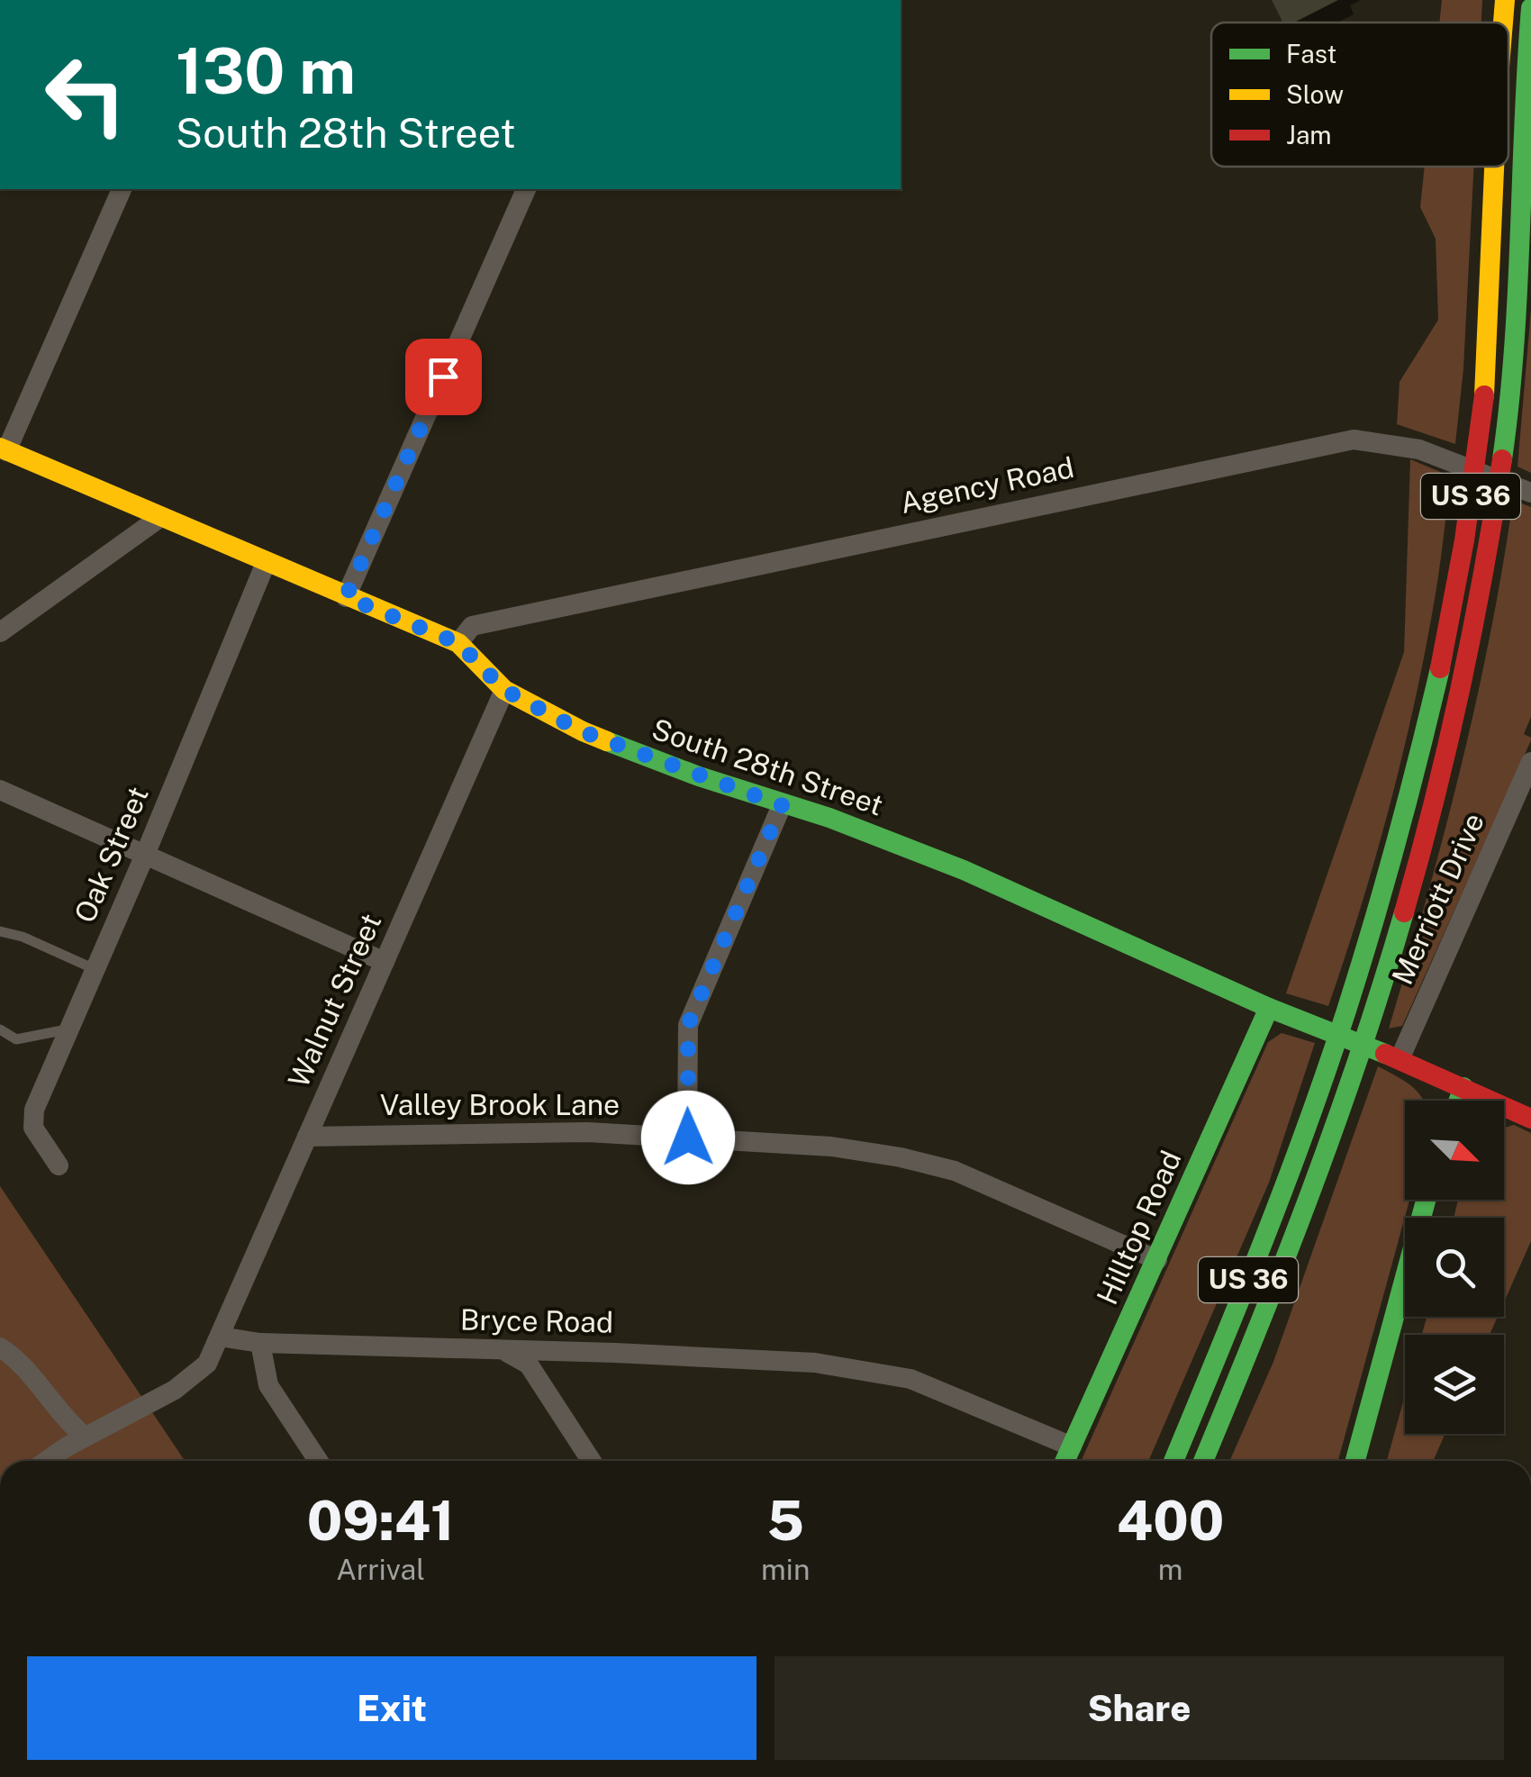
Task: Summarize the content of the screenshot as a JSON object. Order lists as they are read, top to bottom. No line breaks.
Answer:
{"streets":{"main road":["US 36","South 28th Street","Hilltop Road"],"street":["Agency Road","Oak Street","Merriott Drive","Walnut Street","Valley Brook Lane","Bryce Road"]},"crossings":[["Agency Road","South 28th Street"],["South 28th Street","Oak Street"],["South 28th Street","Merriott Drive"],["South 28th Street","Walnut Street"],["South 28th Street","Hilltop Road"],["Walnut Street","Valley Brook Lane"],["Walnut Street","Bryce Road"],["Valley Brook Lane","Hilltop Road"],["Hilltop Road","Bryce Road"]],"legend":["Fast","Slow","Jam"],"north":"bottom right","page":{"turn":["130 m","South 28th Street"],"eta":["09:41","Arrival","5","min","400","m"],"buttons":["Exit","Share"]}}
